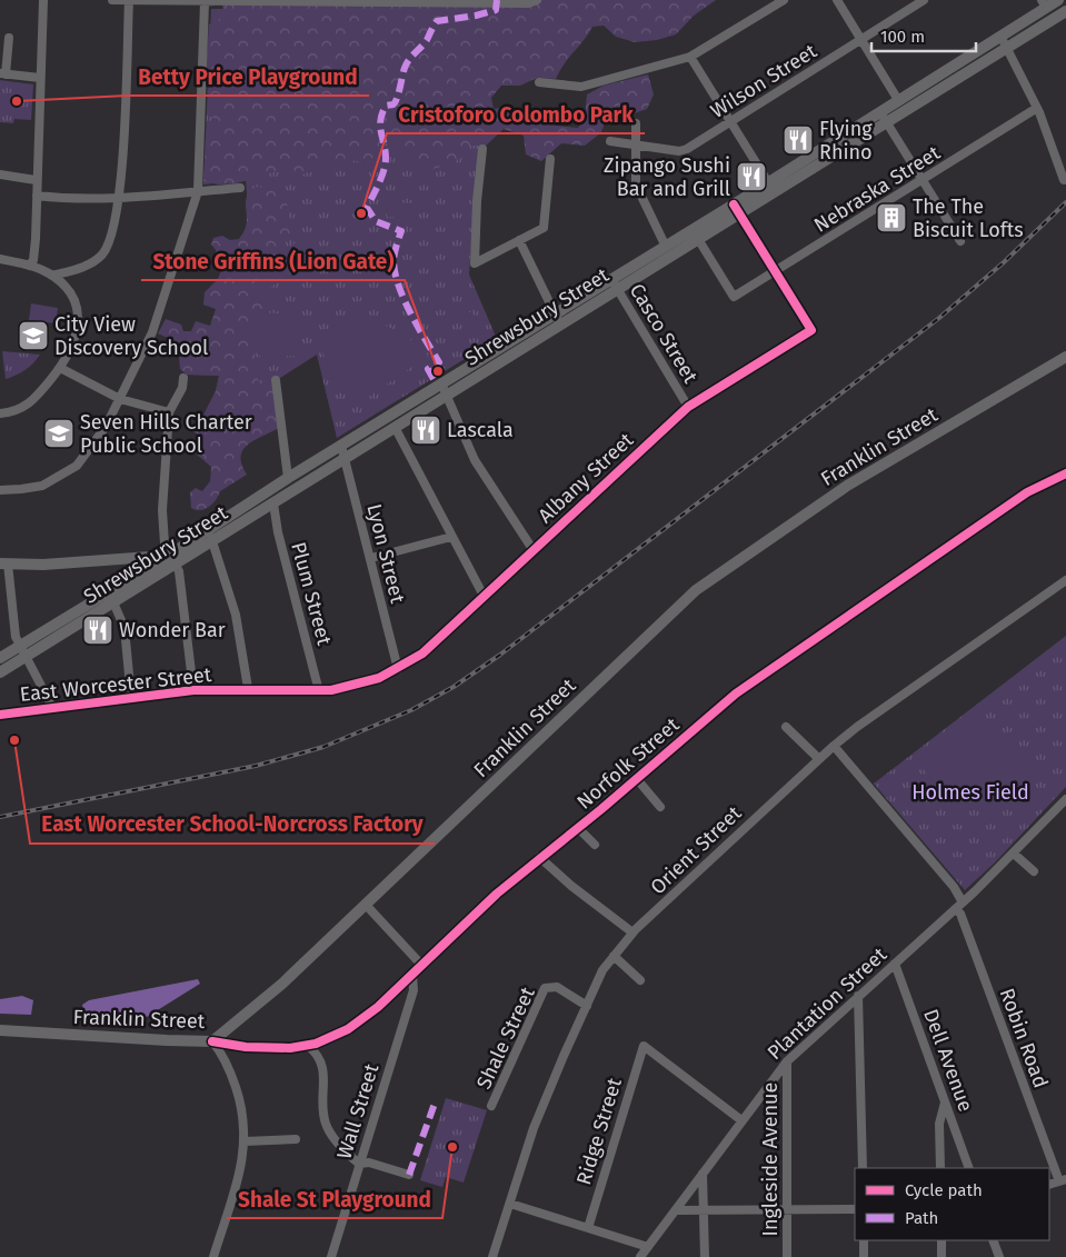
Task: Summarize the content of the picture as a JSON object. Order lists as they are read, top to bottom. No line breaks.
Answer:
{"streets":{"main road":["Shrewsbury Street","Franklin Street"],"street":["Wilson Street","Nebraska Street","Casco Street","Albany Street","Lyon Street","Plum Street","East Worcester Street","Norfolk Street","Orient Street","Plantation Street","Shale Street","Robin Road","Dell Avenue","Wall Street","Ridge Street","Ingleside Avenue"]},"crossings":[["Nebraska Street","Shrewsbury Street"],["Nebraska Street","Albany Street"],["Shrewsbury Street","Casco Street"],["Shrewsbury Street","Lyon Street"],["Shrewsbury Street","Plum Street"],["Casco Street","Albany Street"],["Franklin Street","Norfolk Street"],["Albany Street","Lyon Street"],["Albany Street","East Worcester Street"],["Lyon Street","East Worcester Street"],["Plum Street","East Worcester Street"],["Norfolk Street","Wall Street"],["Orient Street","Shale Street"],["Orient Street","Robin Road"],["Plantation Street","Robin Road"],["Plantation Street","Dell Avenue"],["Plantation Street","Ridge Street"],["Plantation Street","Ingleside Avenue"]],"parks":["Holmes Field"],"places":{"other":["Betty Price Playground","Cristoforo Colombo Park","Stone Griffins (Lion Gate)","East Worcester School-Norcross Factory","Shale St Playground"],"restaurant":["Flying Rhino","Zipango Sushi Bar and Grill","Lascala","Wonder Bar"],"building":["The The Biscuit Lofts"],"school or university":["City View Discovery School","Seven Hills Charter Public School"]},"legend":["Cycle path","Path"],"scale_bar":"100 m"}
